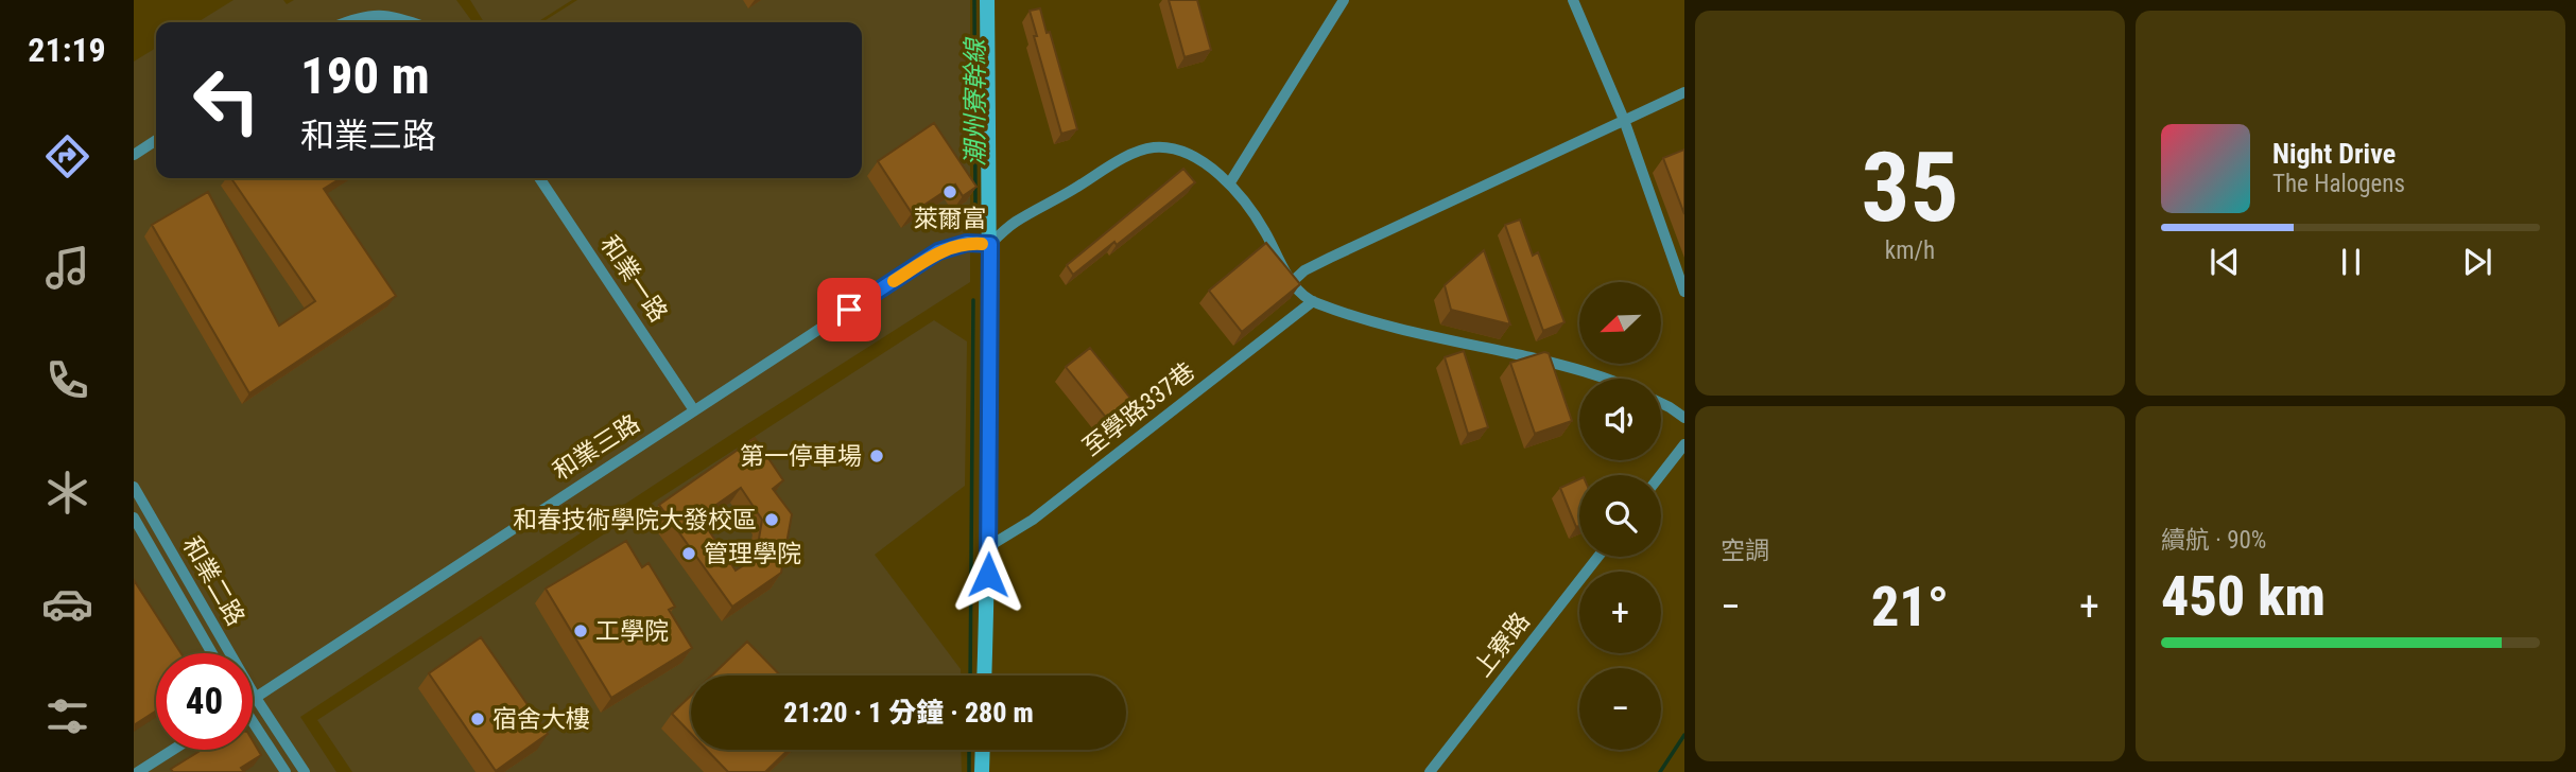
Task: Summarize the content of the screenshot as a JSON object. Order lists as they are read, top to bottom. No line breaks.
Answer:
{"streets":{"street":["和業一路","至學路337巷","和業三路","和業二路","上寮路"]},"crossings":[["和業一路","和業三路"],["和業三路","和業二路"]],"water":["潮州寮幹線"],"places":["萊爾富","第一停車場","和春技術學院大發校區","管理學院","工學院","宿舍大樓"],"north":"bottom left","page":{"tabs":"21:19","tile":[["35","km/h"],"空調",["續航 · 90%","450 km"]],"turn":["190 m","和業三路"],"song":["Night Drive","The Halogens"],"map_buttons":["+","−"],"heat":["−","21°","+"],"limit":"40","trip":"21:20 · 1 分鐘 · 280 m"}}
